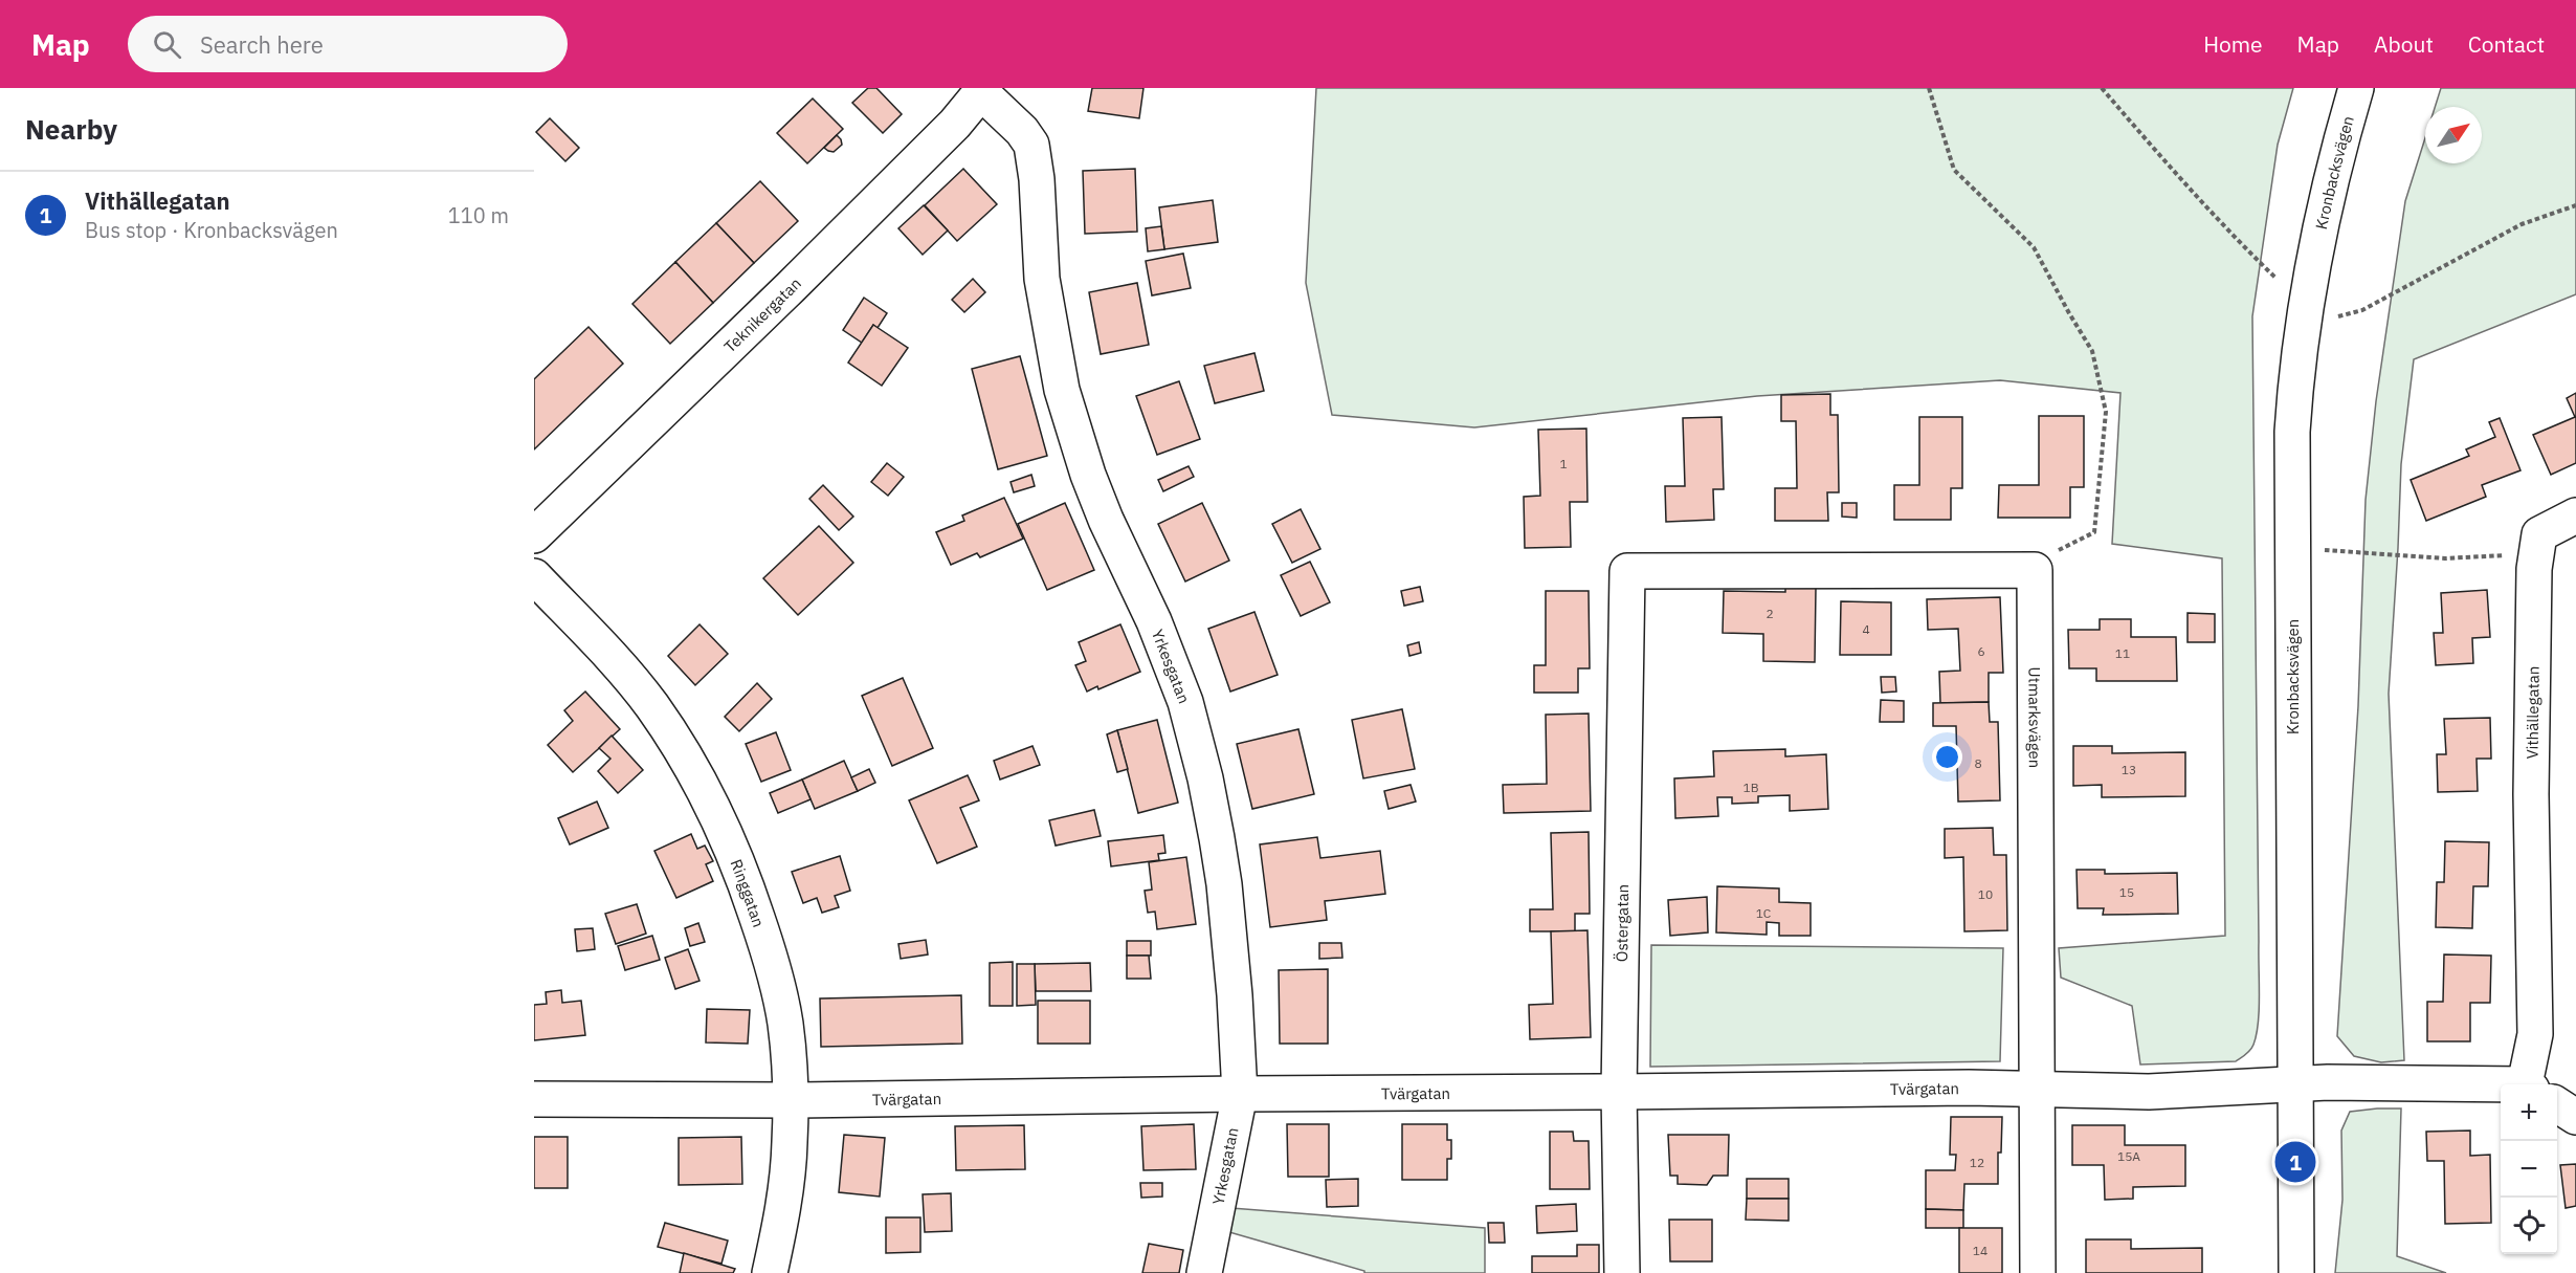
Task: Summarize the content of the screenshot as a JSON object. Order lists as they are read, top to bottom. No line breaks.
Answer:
{"streets":{"street":["Kronbacksvägen","Teknikergatan","Yrkesgatan","Vithällegatan","Utmarksvägen","Ringgatan","Östergatan","Tvärgatan"]},"crossings":[["Kronbacksvägen","Tvärgatan"],["Teknikergatan","Yrkesgatan"],["Yrkesgatan","Tvärgatan"],["Utmarksvägen","Östergatan"],["Utmarksvägen","Tvärgatan"],["Ringgatan","Tvärgatan"],["Östergatan","Tvärgatan"]],"house_numbers":["1","2","4","6","11","8","13","1B","15","10","1C","15A","12","14"],"north":"top right","page":{"header":"Map","search":"Search here","nav":["Home","Map","About","Contact"],"heading":"Nearby","list":[{"mark":"1","name":"Vithällegatan","note":"Bus stop · Kronbacksvägen","value":"110 m"}],"map_buttons":["+","−"],"pins":"1"}}
